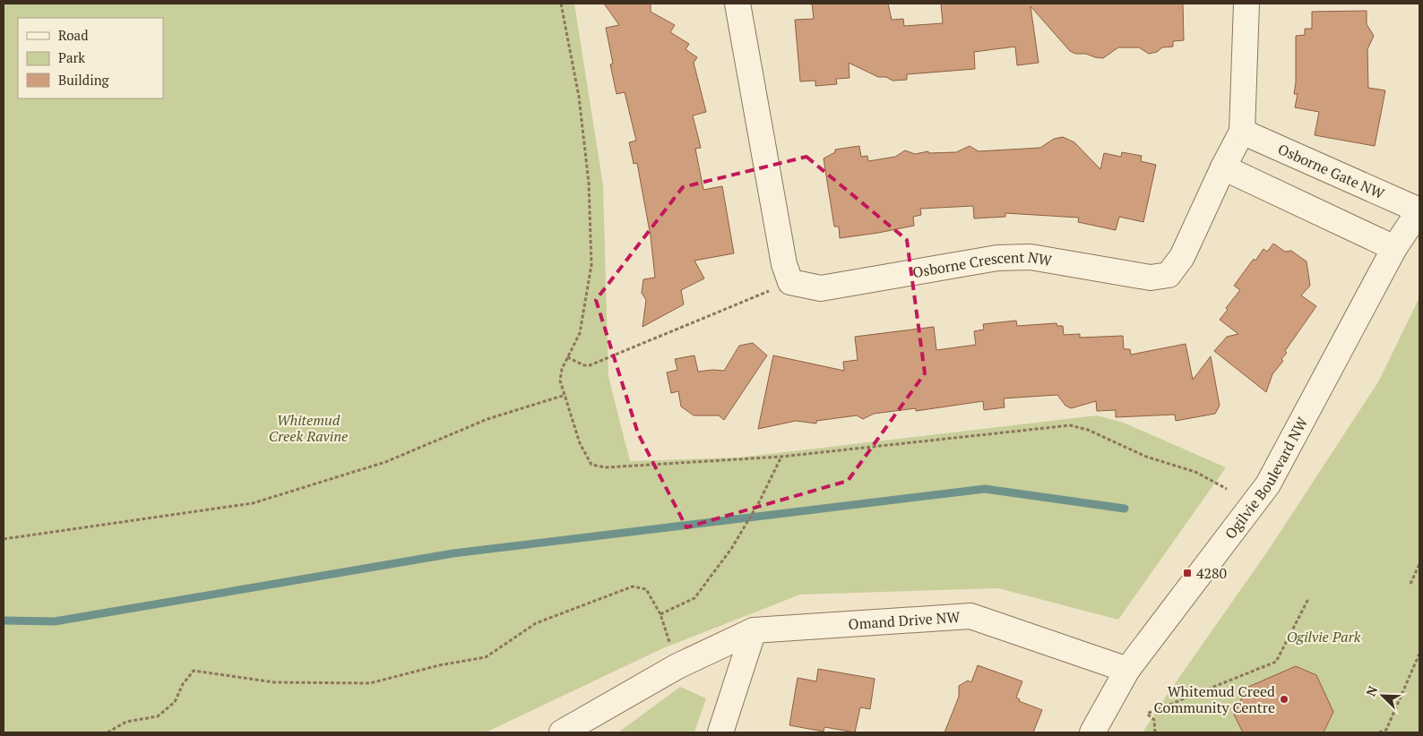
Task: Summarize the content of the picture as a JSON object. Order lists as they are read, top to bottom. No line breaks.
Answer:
{"streets":{"street":["Osborne Gate NW","Osborne Crescent NW","Ogilvie Boulevard NW","Omand Drive NW"]},"crossings":[["Osborne Gate NW","Osborne Crescent NW"],["Osborne Gate NW","Ogilvie Boulevard NW"],["Ogilvie Boulevard NW","Omand Drive NW"]],"parks":["Whitemud Creek Ravine","Ogilvie Park"],"places":{"transit":["4280"],"other":["Whitemud Creed Community Centre"]},"legend":["Road","Park","Building"],"north":"top left"}
